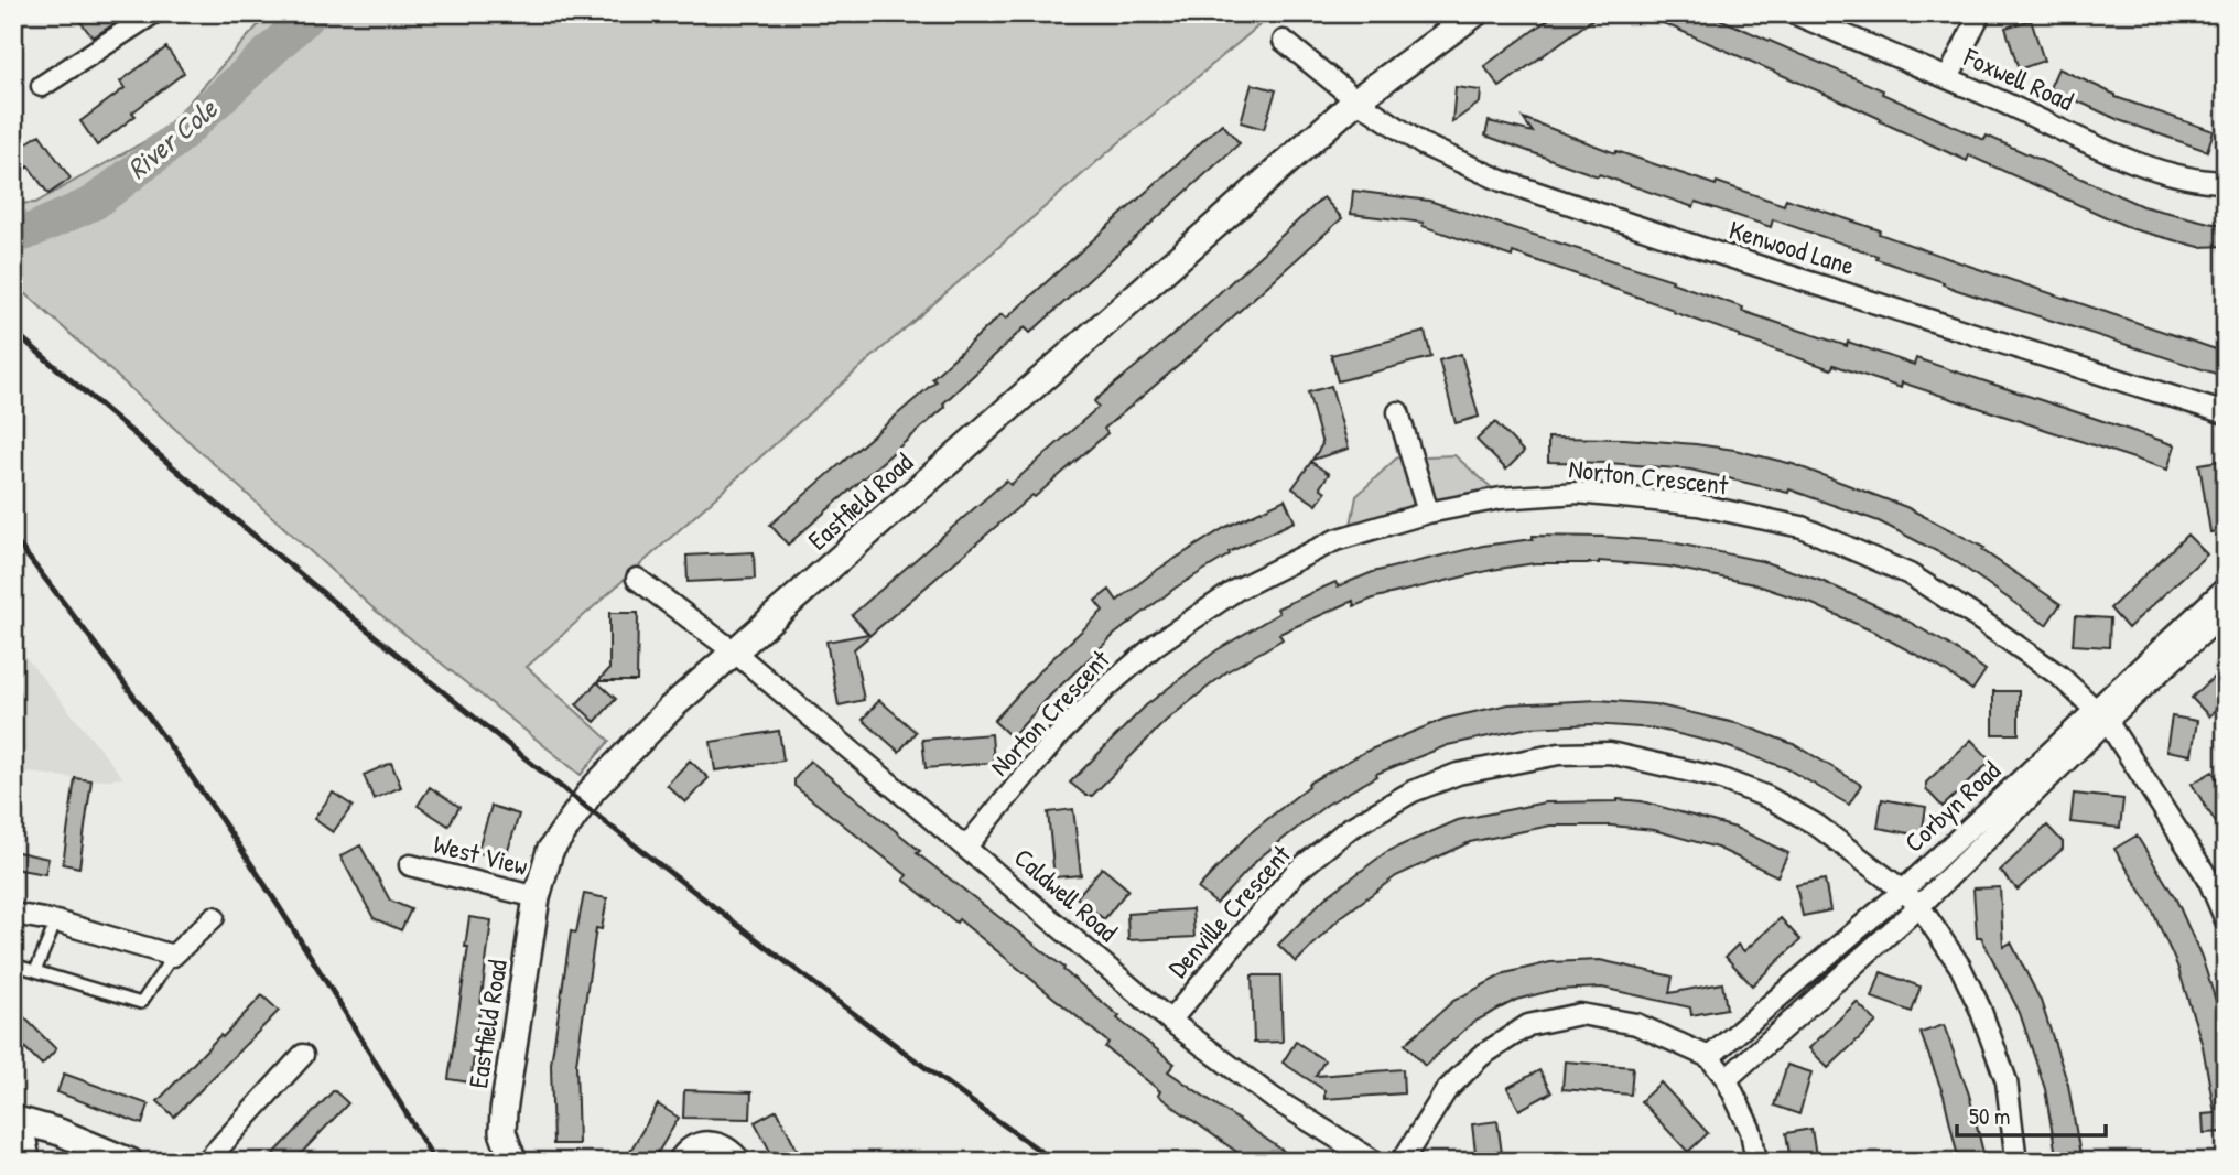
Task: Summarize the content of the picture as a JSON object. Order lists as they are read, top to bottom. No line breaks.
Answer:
{"streets":{"street":["Foxwell Road","Kenwood Lane","Norton Crescent","Eastfield Road","Corbyn Road","West View","Caldwell Road","Denville Crescent"]},"crossings":[["Kenwood Lane","Eastfield Road"],["Norton Crescent","Corbyn Road"],["Norton Crescent","Caldwell Road"],["Eastfield Road","West View"],["Eastfield Road","Caldwell Road"],["Corbyn Road","Denville Crescent"],["Caldwell Road","Denville Crescent"]],"water":["River Cole"],"scale_bar":"50 m"}
